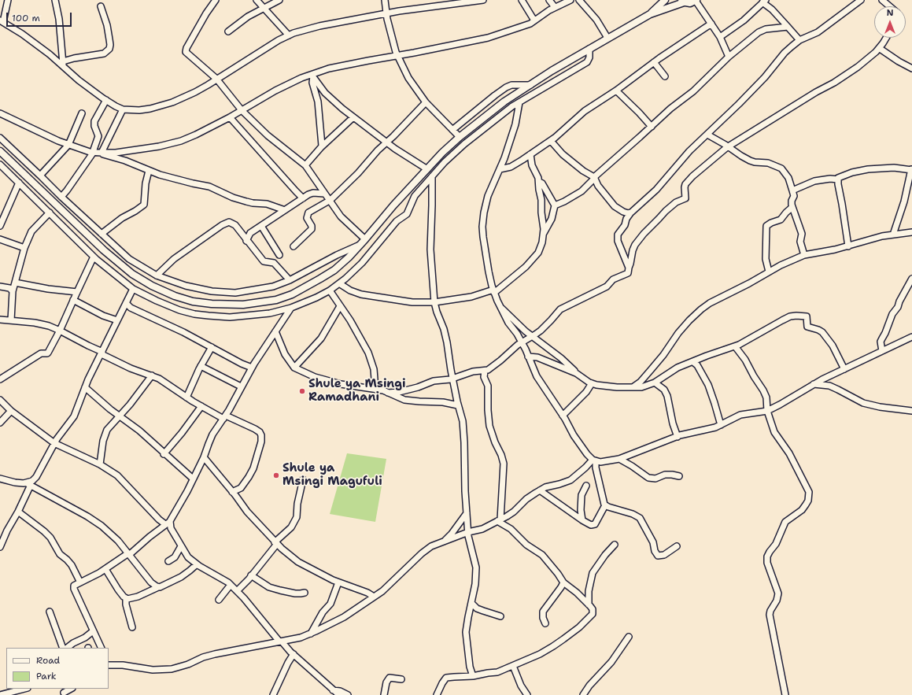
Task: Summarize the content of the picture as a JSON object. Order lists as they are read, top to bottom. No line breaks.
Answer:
{"places":["Shule ya Msingi Ramadhani","Shule ya Msingi Magufuli"],"legend":["Road","Park"],"scale_bar":"100 m","north":"top"}
